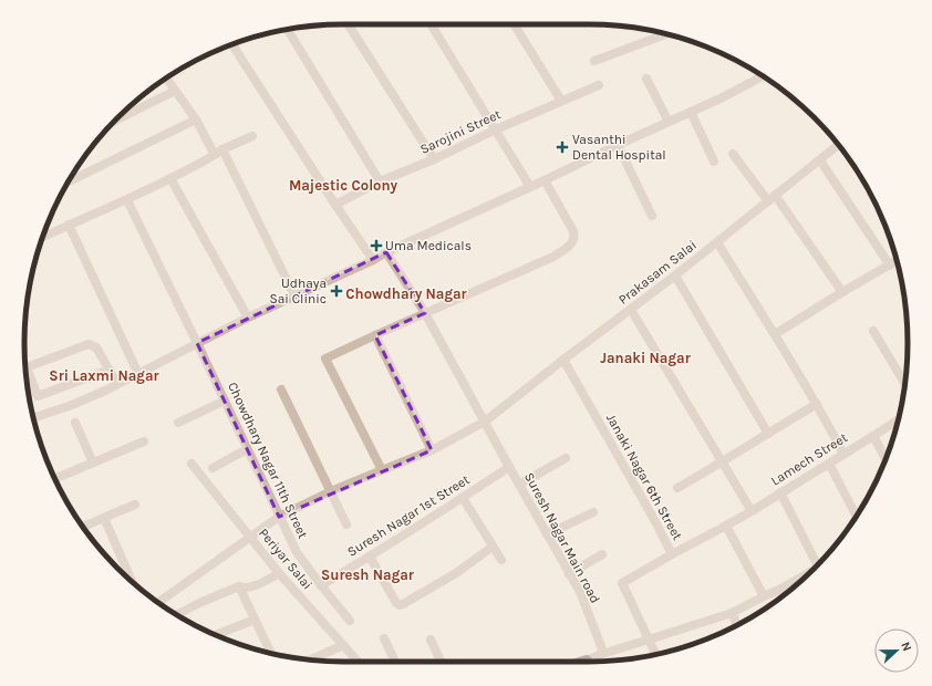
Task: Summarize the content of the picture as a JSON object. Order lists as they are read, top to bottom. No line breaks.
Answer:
{"streets":{"street":["Sarojini Street","Prakasam Salai","Lamech Street","Chowdhary Nagar 11th Street","Janaki Nagar 6th Street","Suresh Nagar 1st Street","Suresh Nagar Main road","Periyar Salai"]},"crossings":[["Prakasam Salai","Chowdhary Nagar 11th Street"],["Prakasam Salai","Janaki Nagar 6th Street"],["Prakasam Salai","Suresh Nagar Main road"],["Prakasam Salai","Periyar Salai"],["Lamech Street","Janaki Nagar 6th Street"],["Chowdhary Nagar 11th Street","Suresh Nagar 1st Street"],["Suresh Nagar 1st Street","Suresh Nagar Main road"]],"districts":["Majestic Colony","Chowdhary Nagar","Janaki Nagar","Sri Laxmi Nagar","Suresh Nagar"],"places":{"health":["Vasanthi Dental Hospital","Uma Medicals","Udhaya Sai Clinic"]},"north":"right"}
